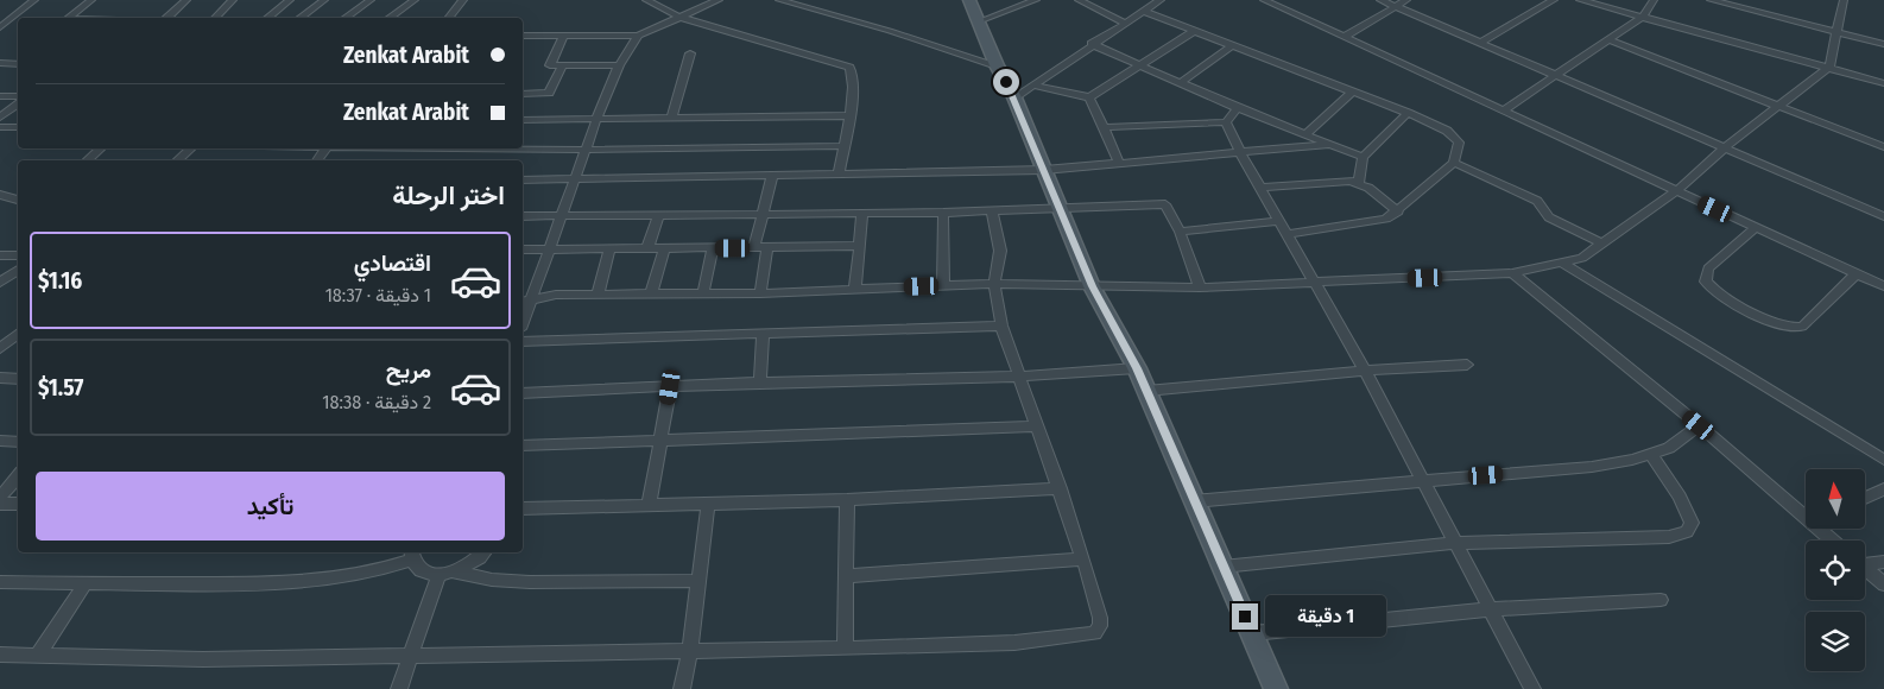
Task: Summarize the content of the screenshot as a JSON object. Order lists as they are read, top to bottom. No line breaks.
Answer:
{"north":"top","page":{"banner":["Zenkat Arabit","Zenkat Arabit"],"heading":"اختر الرحلة","list":[{"name":"اقتصادي","note":"1 دقيقة · 18:37","value":"$1.16"},{"name":"مريح","note":"2 دقيقة · 18:38","value":"$1.57"}],"buttons":"تأكيد","bubble":"1 دقيقة"}}
